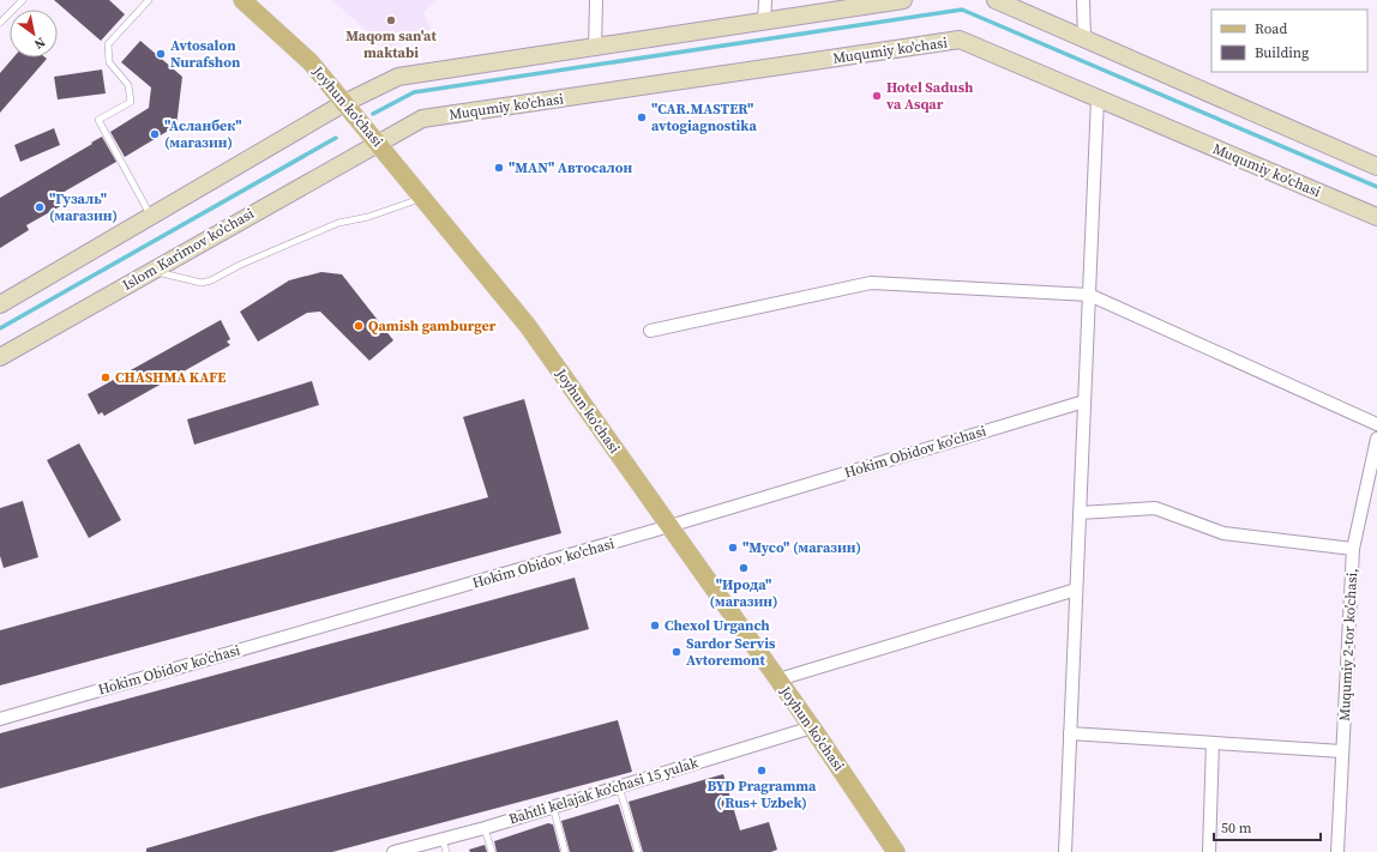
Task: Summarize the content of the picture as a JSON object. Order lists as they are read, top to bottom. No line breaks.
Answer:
{"streets":{"main road":["Muqumiy ko'chasi","Joyhun ko'chasi","Islom Karimov ko'chasi"],"street":["Hokim Obidov ko'chasi","Muqumiy 2-tor ko'chasi,","Bahtli kelajak ko'chasi 15 yulak"]},"crossings":[["Muqumiy ko'chasi","Joyhun ko'chasi"],["Muqumiy ko'chasi","Islom Karimov ko'chasi"],["Joyhun ko'chasi","Islom Karimov ko'chasi"],["Joyhun ko'chasi","Hokim Obidov ko'chasi"],["Joyhun ko'chasi","Bahtli kelajak ko'chasi 15 yulak"]],"places":["Maqom san'at maktabi","Avtosalon Nurafshon","Hotel Sadush va Asqar","\"CAR.MASTER\" avtogiagnostika","\"Асланбек\" (магазин)","\"MAN\" Автосалон","\"Гузаль\" (магазин)","Qamish gamburger","CHASHMA KAFE","\"Мусо\" (магазин)","\"Ирода\" (магазин)","Chexol Urganch","Sardor Servis Avtoremont","BYD Pragramma ( Rus+ Uzbek)"],"legend":["Road","Building"],"scale_bar":"50 m","north":"bottom right"}
